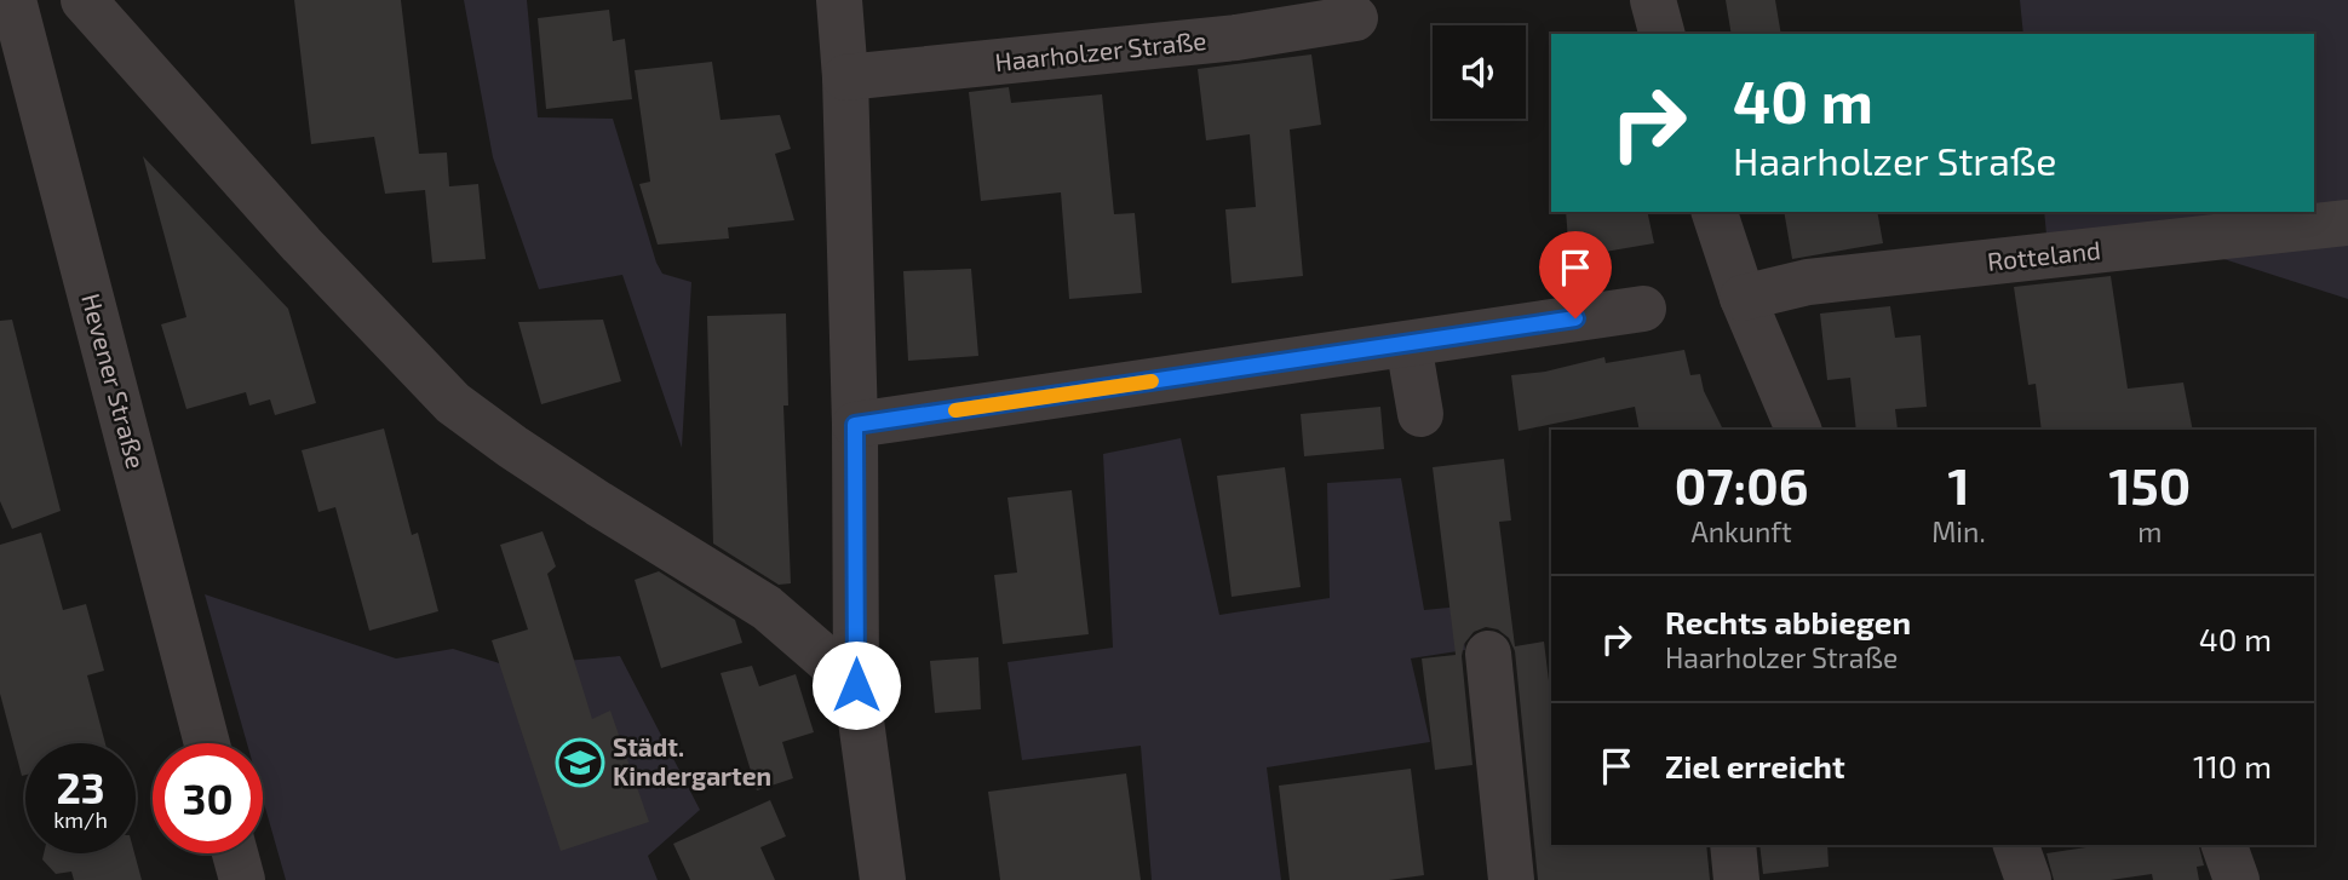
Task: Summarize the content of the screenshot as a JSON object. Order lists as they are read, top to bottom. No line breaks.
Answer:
{"streets":{"street":["Haarholzer Straße","Rotteland","Hevener Straße"]},"places":{"school or university":["Städt. Kindergarten"]},"page":{"turn":["40 m","Haarholzer Straße"],"eta":["07:06","Ankunft","1","Min.","150","m"],"list":[{"name":"Rechts abbiegen","note":"Haarholzer Straße","value":"40 m"},{"name":"Ziel erreicht","value":"110 m"}],"speed":"23 km/h","limit":"30"}}
